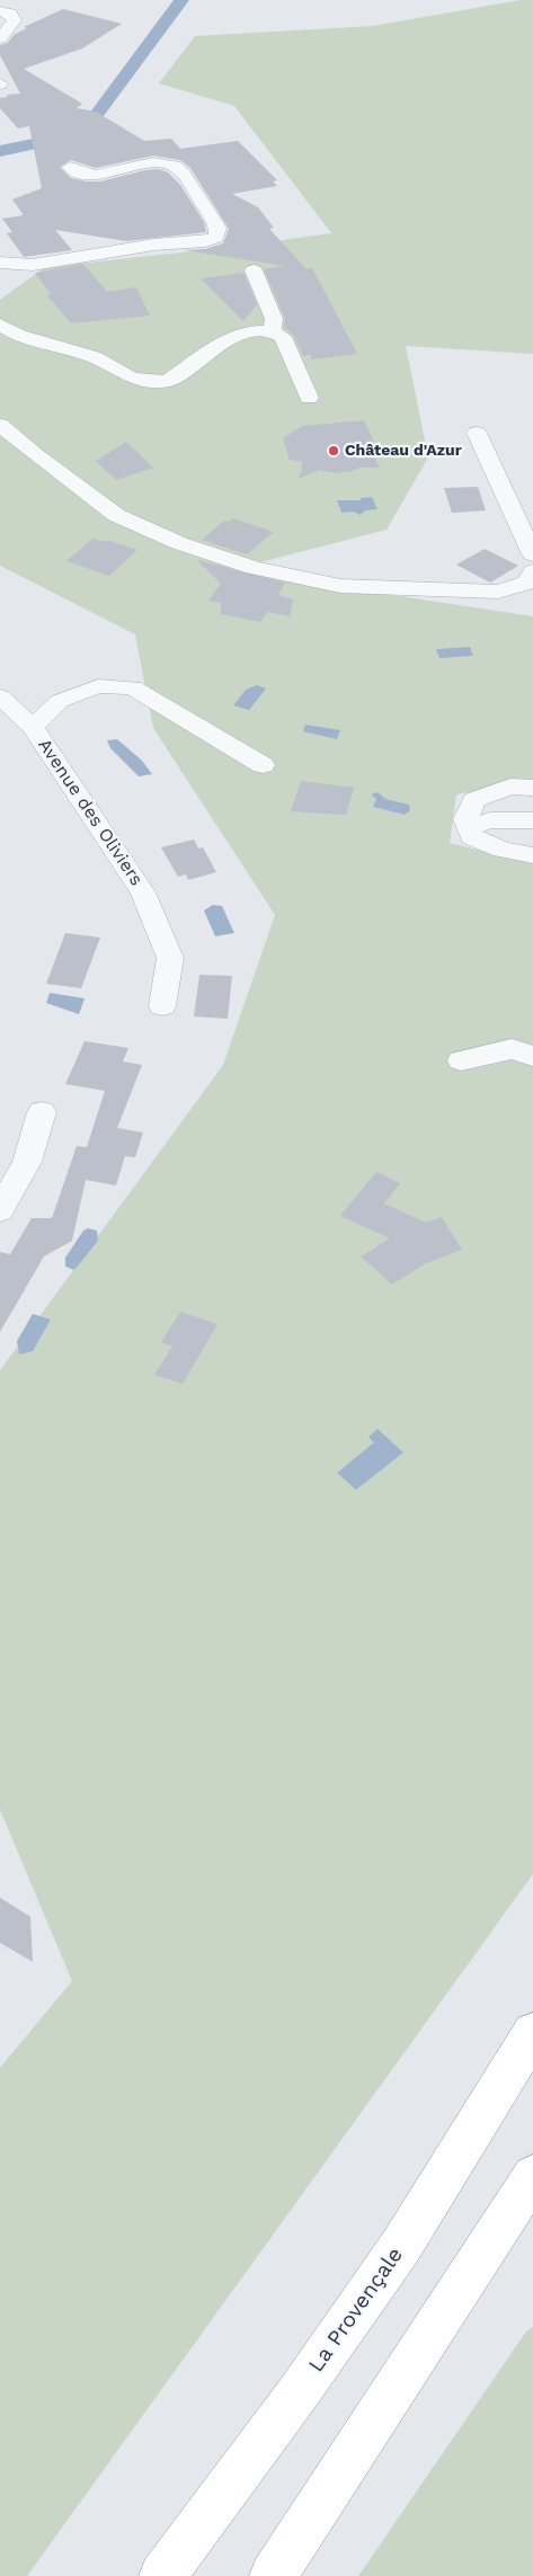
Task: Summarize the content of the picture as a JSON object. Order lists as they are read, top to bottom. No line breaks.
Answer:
{"streets":{"highway":["La Provençale"],"street":["Avenue des Oliviers"]},"places":["Château d'Azur"]}
